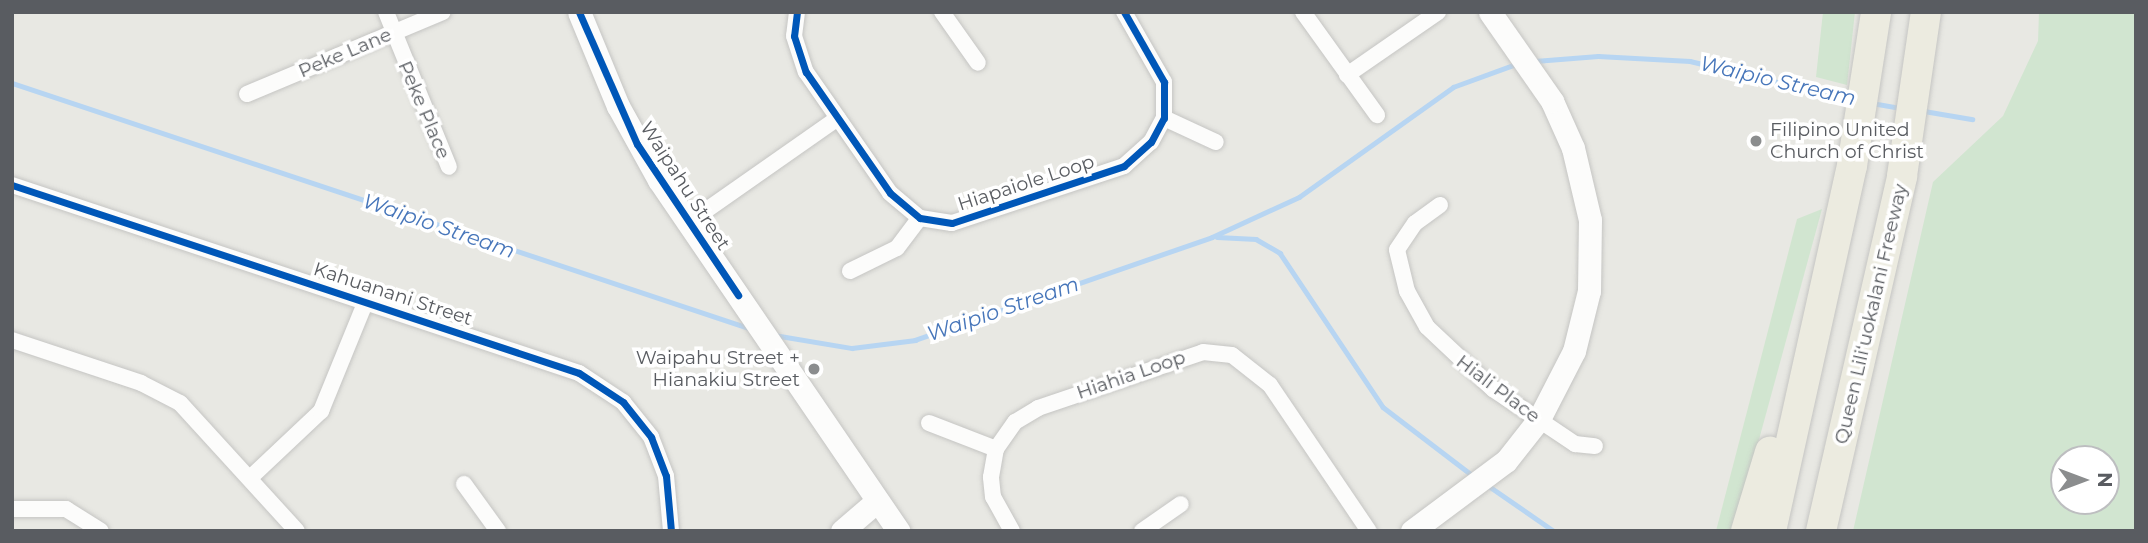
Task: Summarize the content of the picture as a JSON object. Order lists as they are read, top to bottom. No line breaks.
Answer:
{"streets":{"highway":["Queen Liliʻuokalani Freeway"],"street":["Peke Lane","Peke Place","Hiapaiole Loop","Waipahu Street","Kahuanani Street","Hiahia Loop","Hiali Place"]},"crossings":[["Peke Lane","Peke Place"]],"water":["Waipio Stream"],"places":["Filipino United Church of Christ","Waipahu Street + Hianakiu Street"],"north":"right"}
